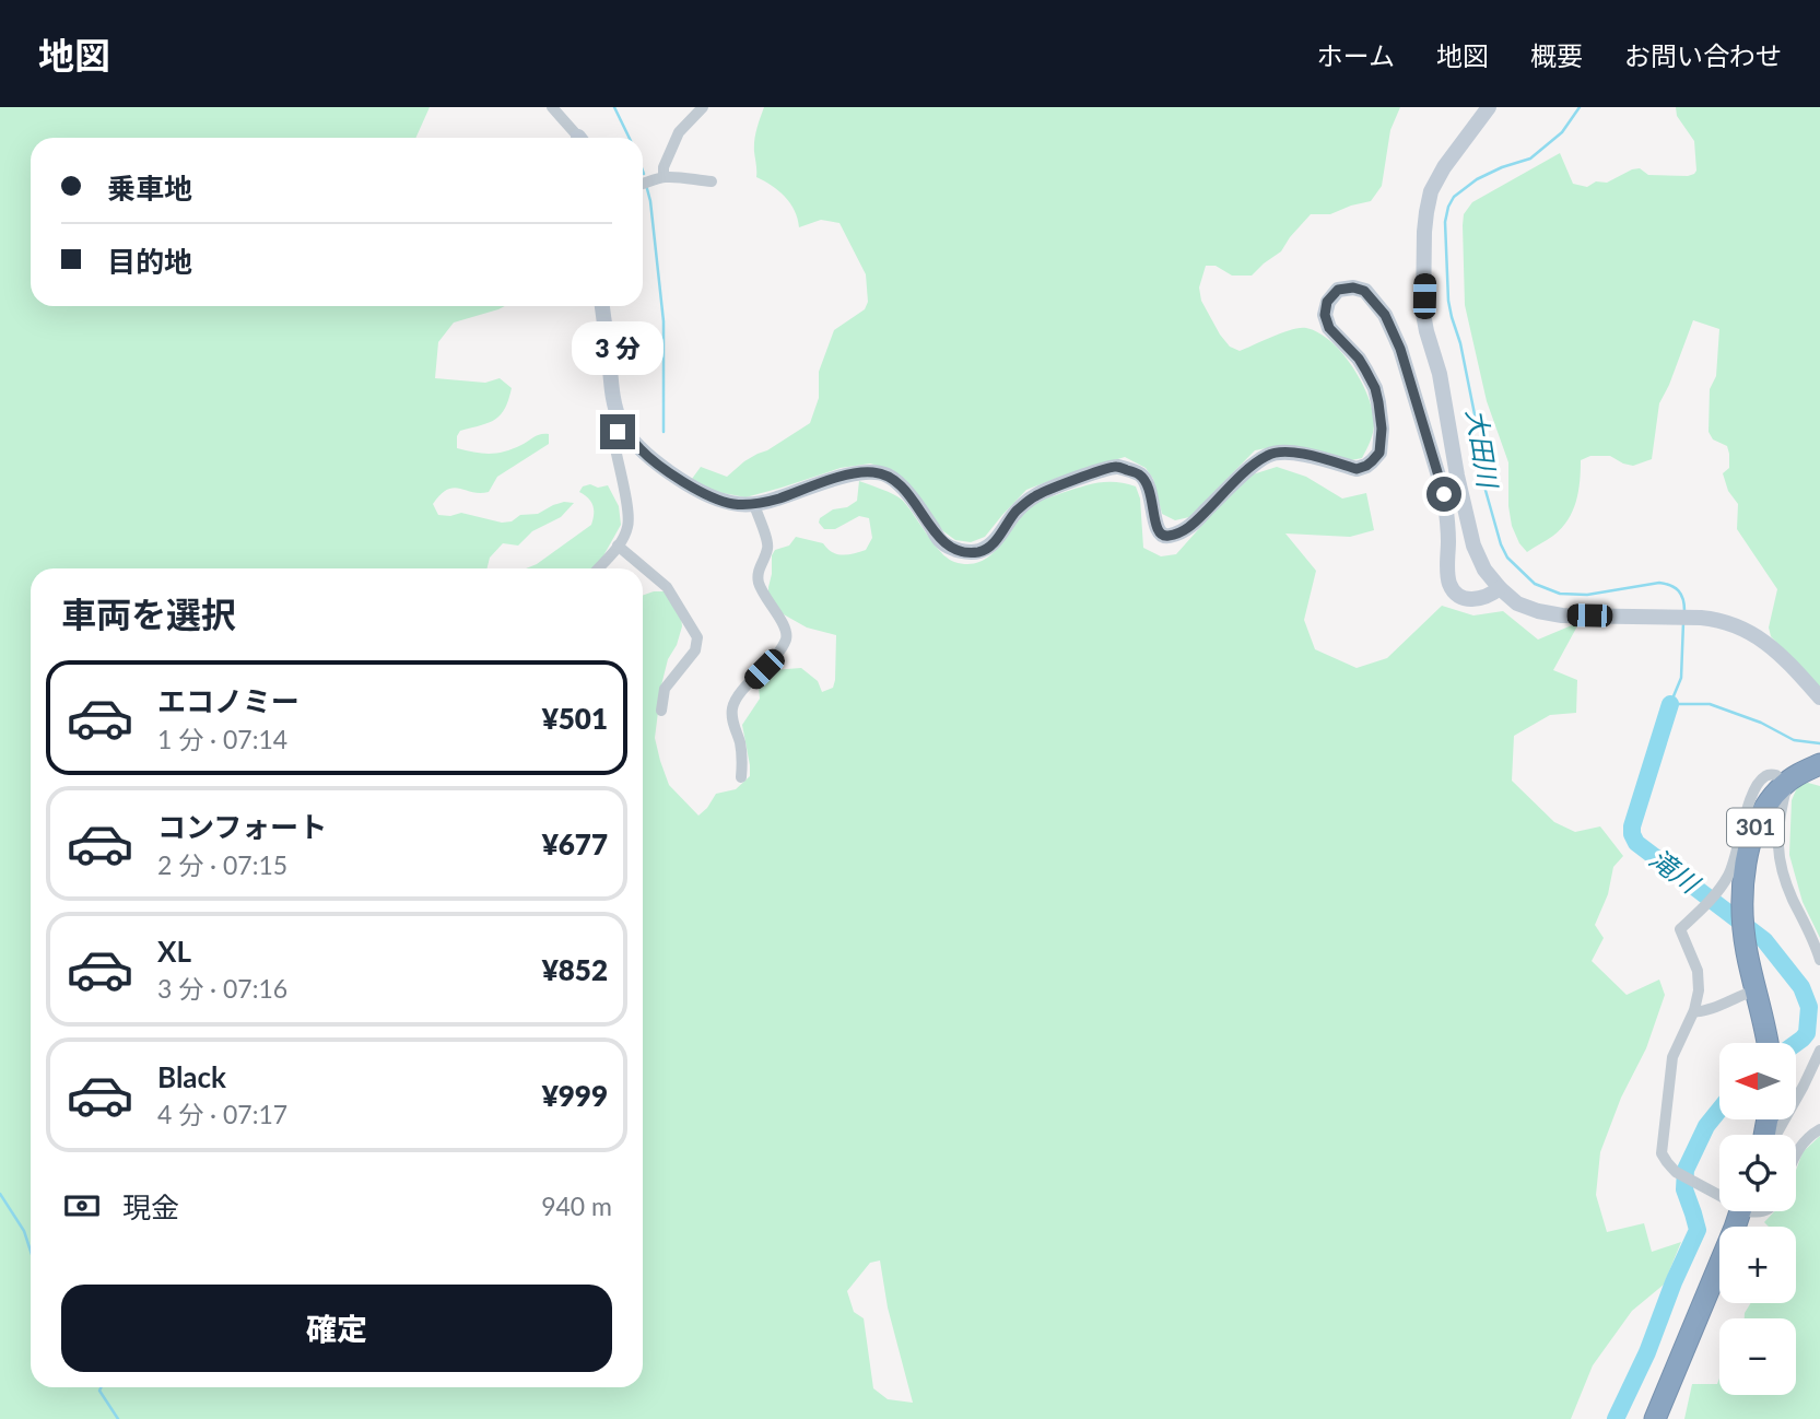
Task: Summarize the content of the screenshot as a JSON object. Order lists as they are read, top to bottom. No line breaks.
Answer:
{"streets":{"highway":["301"]},"water":["大田川","滝川"],"north":"left","page":{"header":"地図","nav":["ホーム","地図","概要","お問い合わせ"],"banner":["乗車地","目的地"],"bubble":"3 分","heading":"車両を選択","list":[{"name":"エコノミー","note":"1 分 · 07:14","value":"¥501"},{"name":"コンフォート","note":"2 分 · 07:15","value":"¥677"},{"name":"XL","note":"3 分 · 07:16","value":"¥852"},{"name":"Black","note":"4 分 · 07:17","value":"¥999"}],"map_buttons":["+","−"],"pay":["現金","940 m"],"buttons":"確定"}}
